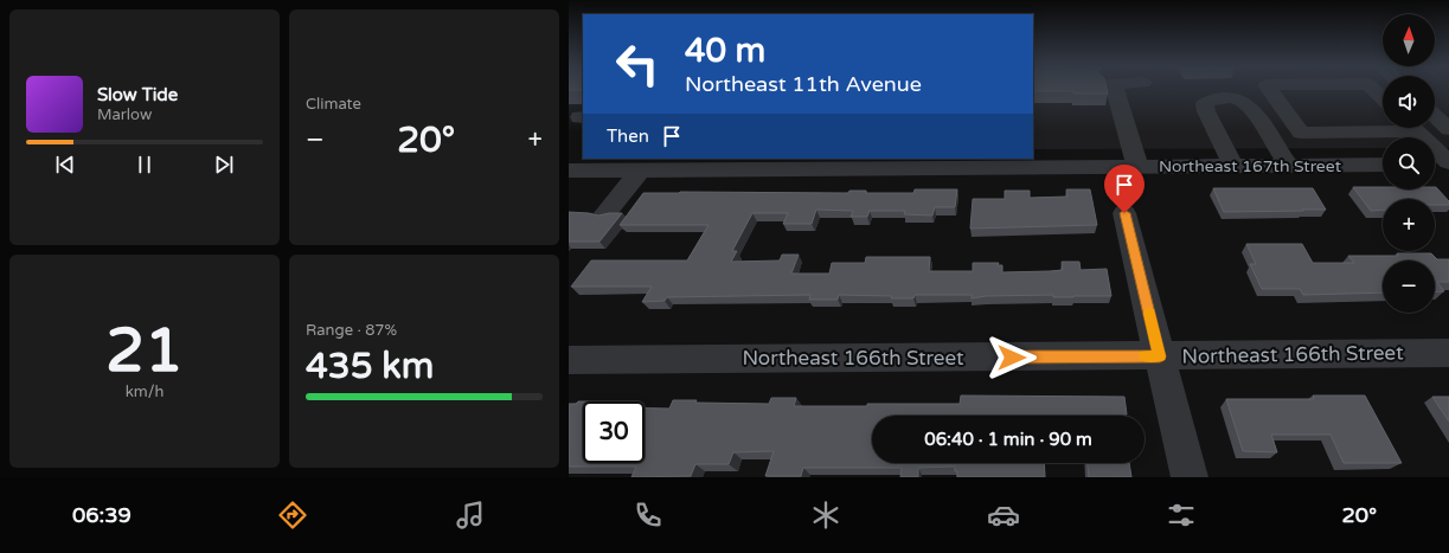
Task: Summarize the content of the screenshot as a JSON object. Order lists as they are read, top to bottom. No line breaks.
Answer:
{"streets":{"street":["Northeast 167th Street","Northeast 166th Street"]},"north":"top","page":{"tile":["Climate",["21","km/h"],["Range · 87%","435 km"]],"map_buttons":["+","−"],"turn":["40 m","Northeast 11th Avenue"],"song":["Slow Tide","Marlow"],"then":"Then","heat":["−","20°","+"],"limit":"30","trip":"06:40 · 1 min · 90 m","tabs":["06:39","20°"]}}
